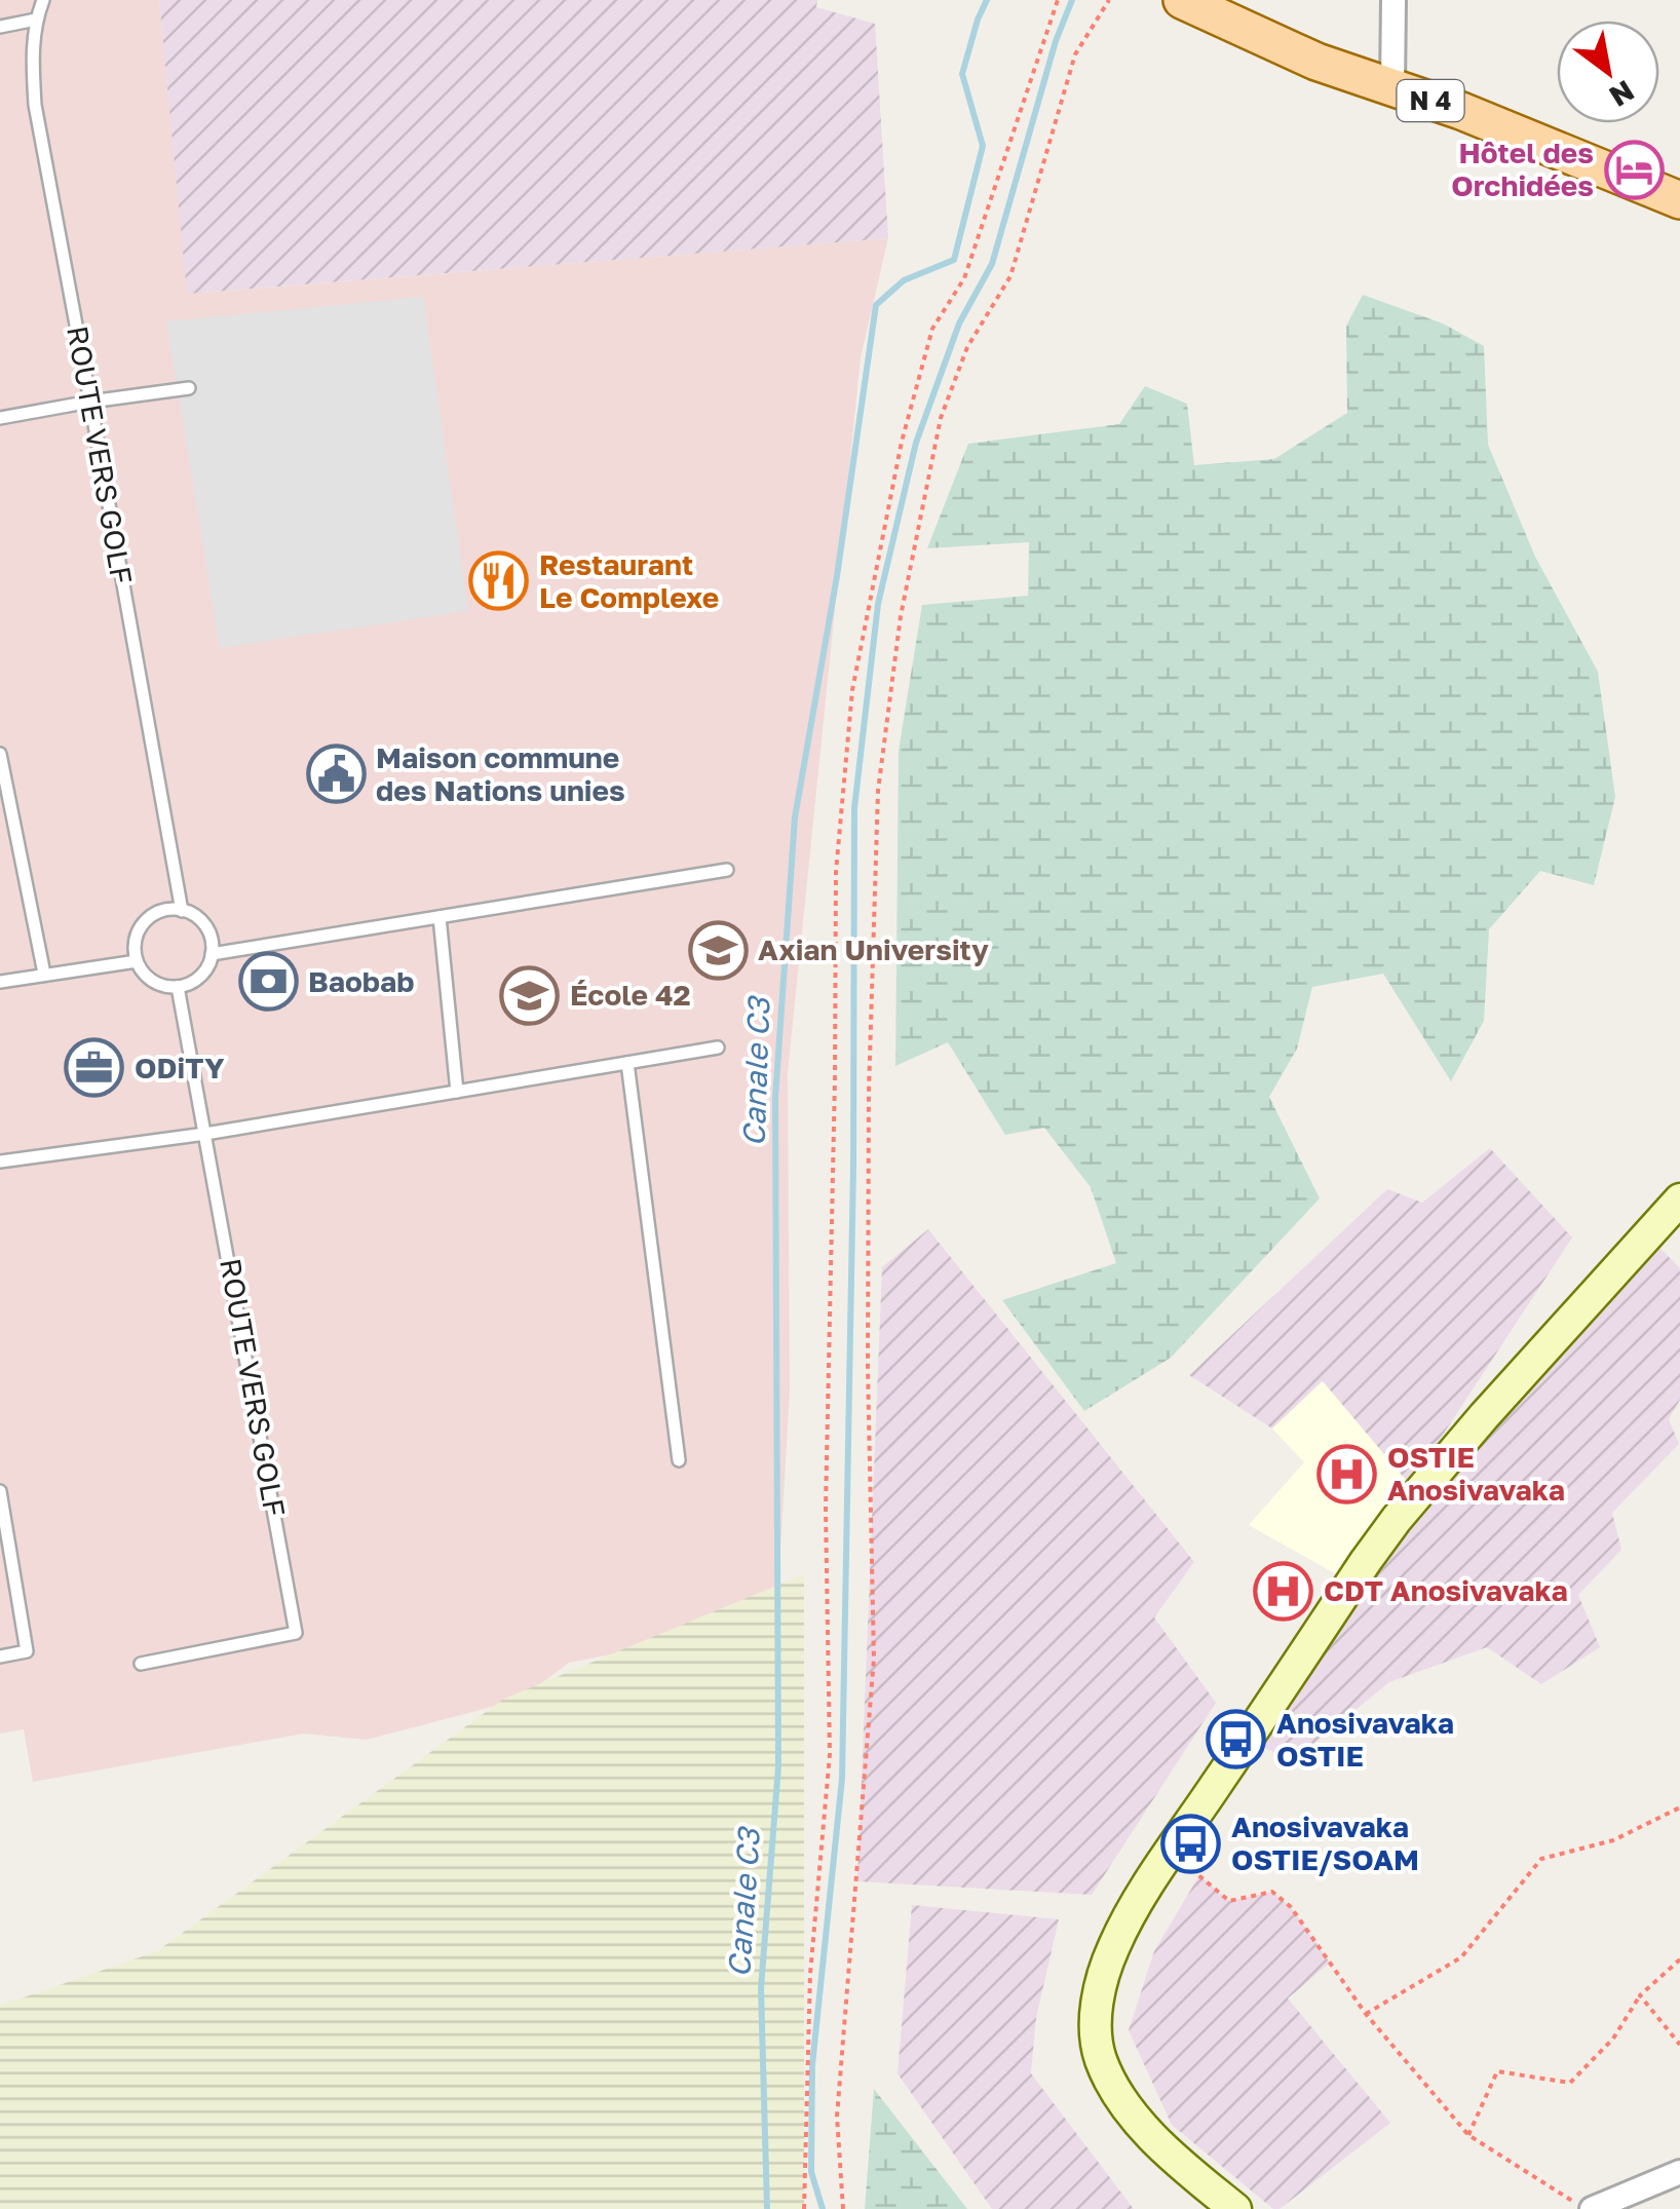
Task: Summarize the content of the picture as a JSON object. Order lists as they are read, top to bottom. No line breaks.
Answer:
{"streets":{"main road":["N 4"],"lane":["ROUTE VERS GOLF"]},"water":["Canale C3"],"places":{"hotel":["Hôtel des Orchidées"],"restaurant":["Restaurant Le Complexe"],"public building":["Maison commune des Nations unies"],"school or university":["Axian University","École 42"],"bank":["Baobab"],"office":["ODiTY"],"hospital":["OSTIE Anosivavaka","CDT Anosivavaka"],"bus stop":["Anosivavaka OSTIE","Anosivavaka OSTIE/SOAM"]},"north":"bottom right"}
